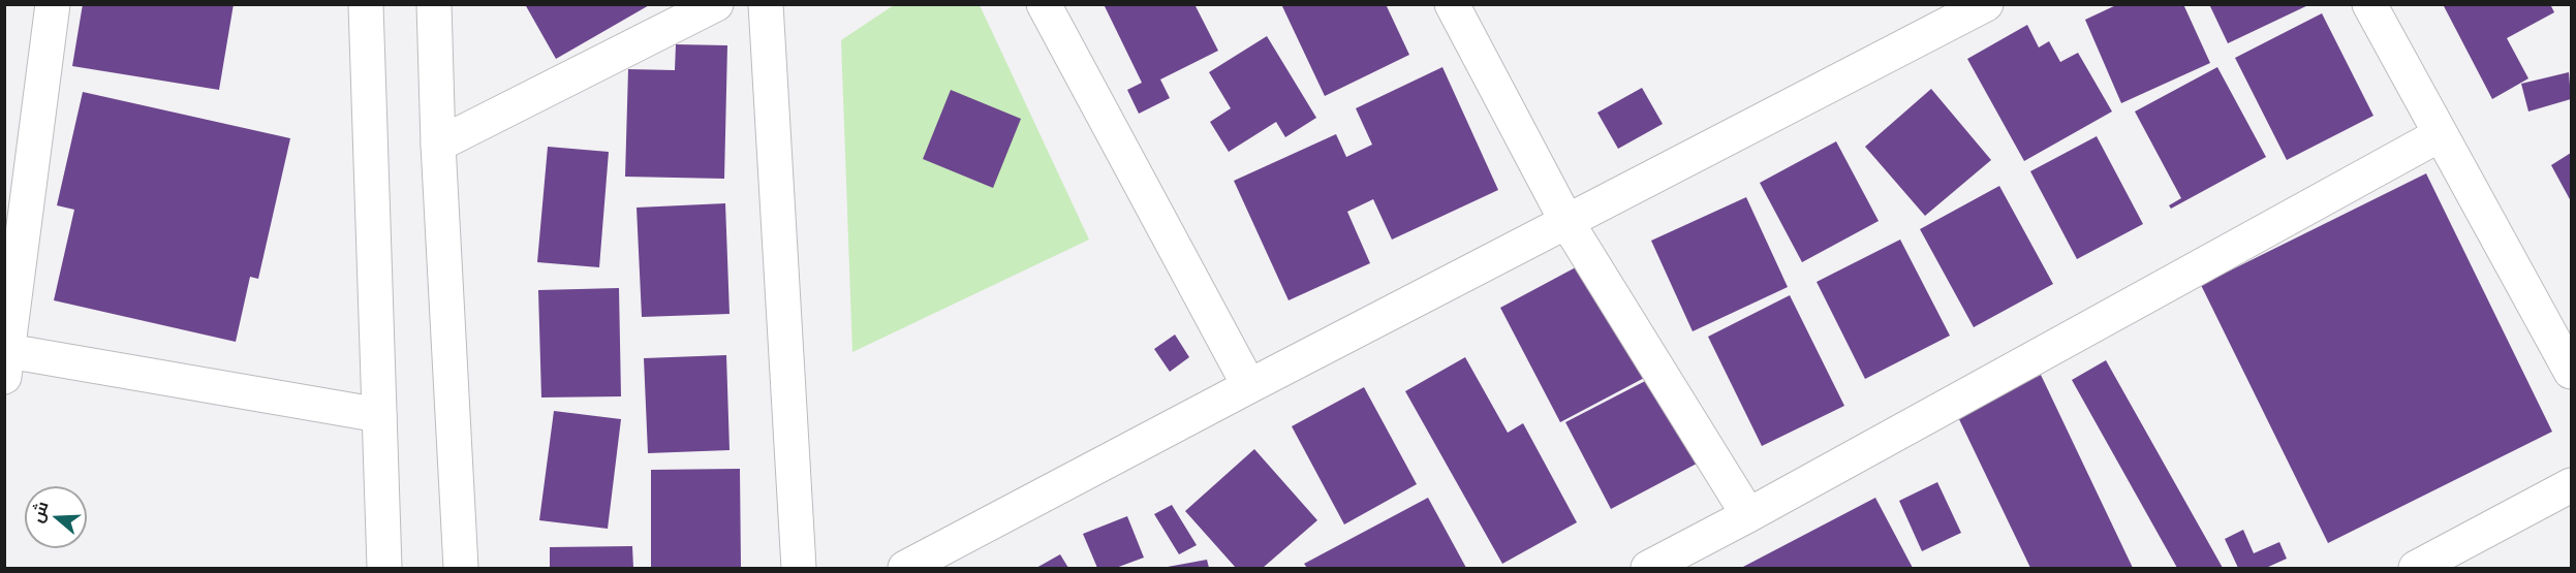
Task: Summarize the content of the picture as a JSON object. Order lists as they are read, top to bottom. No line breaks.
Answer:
{"north":"left"}
